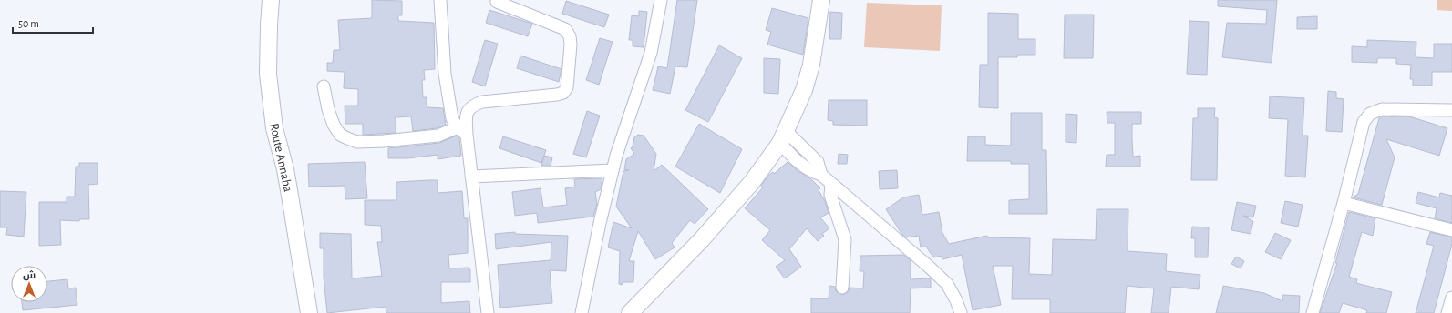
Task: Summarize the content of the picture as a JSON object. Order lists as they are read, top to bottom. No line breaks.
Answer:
{"streets":{"street":["Route Annaba"]},"scale_bar":"50 m","north":"top"}
